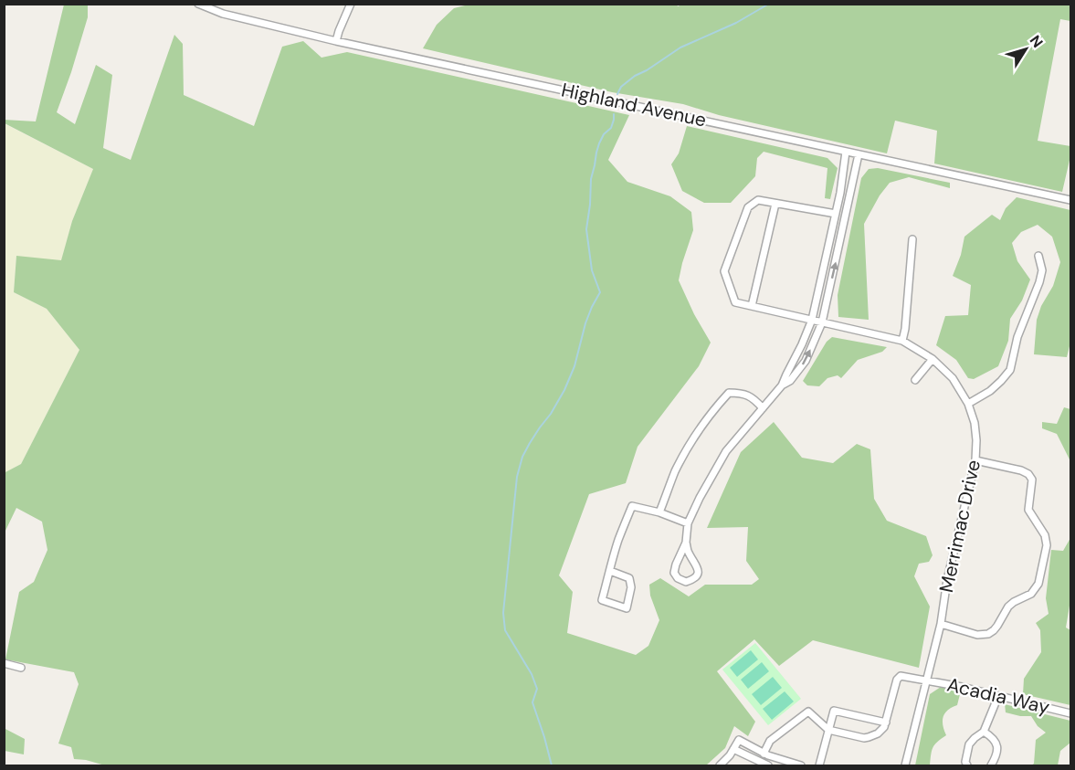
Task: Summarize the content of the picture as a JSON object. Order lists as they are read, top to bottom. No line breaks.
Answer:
{"streets":{"street":["Highland Avenue","Merrimac Drive","Acadia Way"]},"crossings":[["Merrimac Drive","Acadia Way"]],"north":"top right"}
